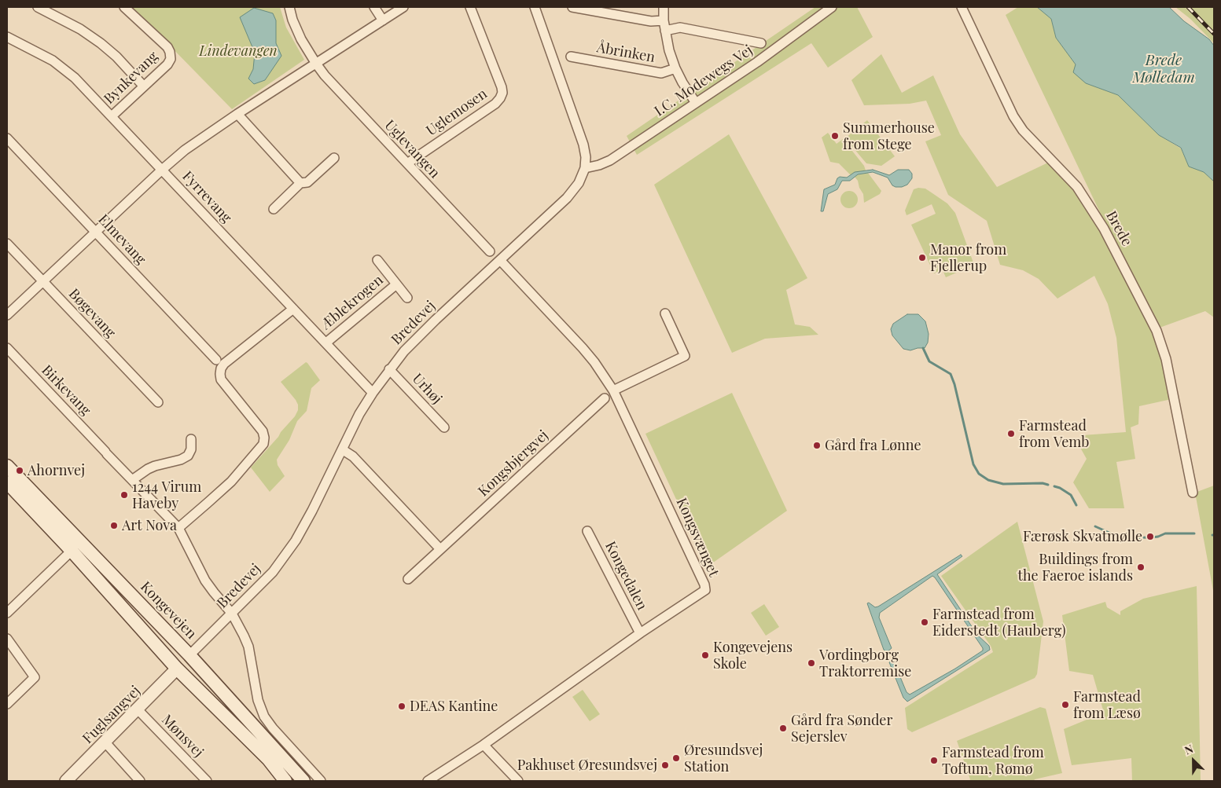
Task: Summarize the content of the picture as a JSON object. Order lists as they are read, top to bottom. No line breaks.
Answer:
{"streets":{"main road":["Kongevejen"],"street":["Åbrinken","Bynkevang","I.C. Modewegs Vej","Uglemosen","Uglevangen","Fyrrevang","Brede","Elmevang","Æblekrogen","Bøgevang","Bredevej","Urhøj","Birkevang","Kongsbjergvej","Kongsvænget","Kongedalen","Fuglsangvej","Mønsvej"]},"crossings":[["Åbrinken","I.C. Modewegs Vej"],["Bynkevang","Fyrrevang"],["I.C. Modewegs Vej","Bredevej"],["Uglemosen","Uglevangen"],["Fyrrevang","Æblekrogen"],["Fyrrevang","Bredevej"],["Bredevej","Urhøj"],["Bredevej","Birkevang"],["Bredevej","Kongsvænget"],["Bredevej","Kongevejen"],["Kongsvænget","Kongedalen"],["Fuglsangvej","Mønsvej"]],"water":["Brede Mølledam"],"parks":["Lindevangen"],"places":["Summerhouse from Stege","Manor from Fjellerup","Farmstead from Vemb","Gård fra Lønne","Ahornvej","1244 Virum Haveby","Art Nova","Færøsk Skvatmølle","Buildings from the Faeroe islands","Farmstead from Eiderstedt (Hauberg)","Kongevejens Skole","Vordingborg Traktorremise","Farmstead from Læsø","DEAS Kantine","Gård fra Sønder Sejerslev","Øresundsvej Station","Farmstead from Toftum, Rømø","Pakhuset Øresundsvej"],"north":"top left"}
